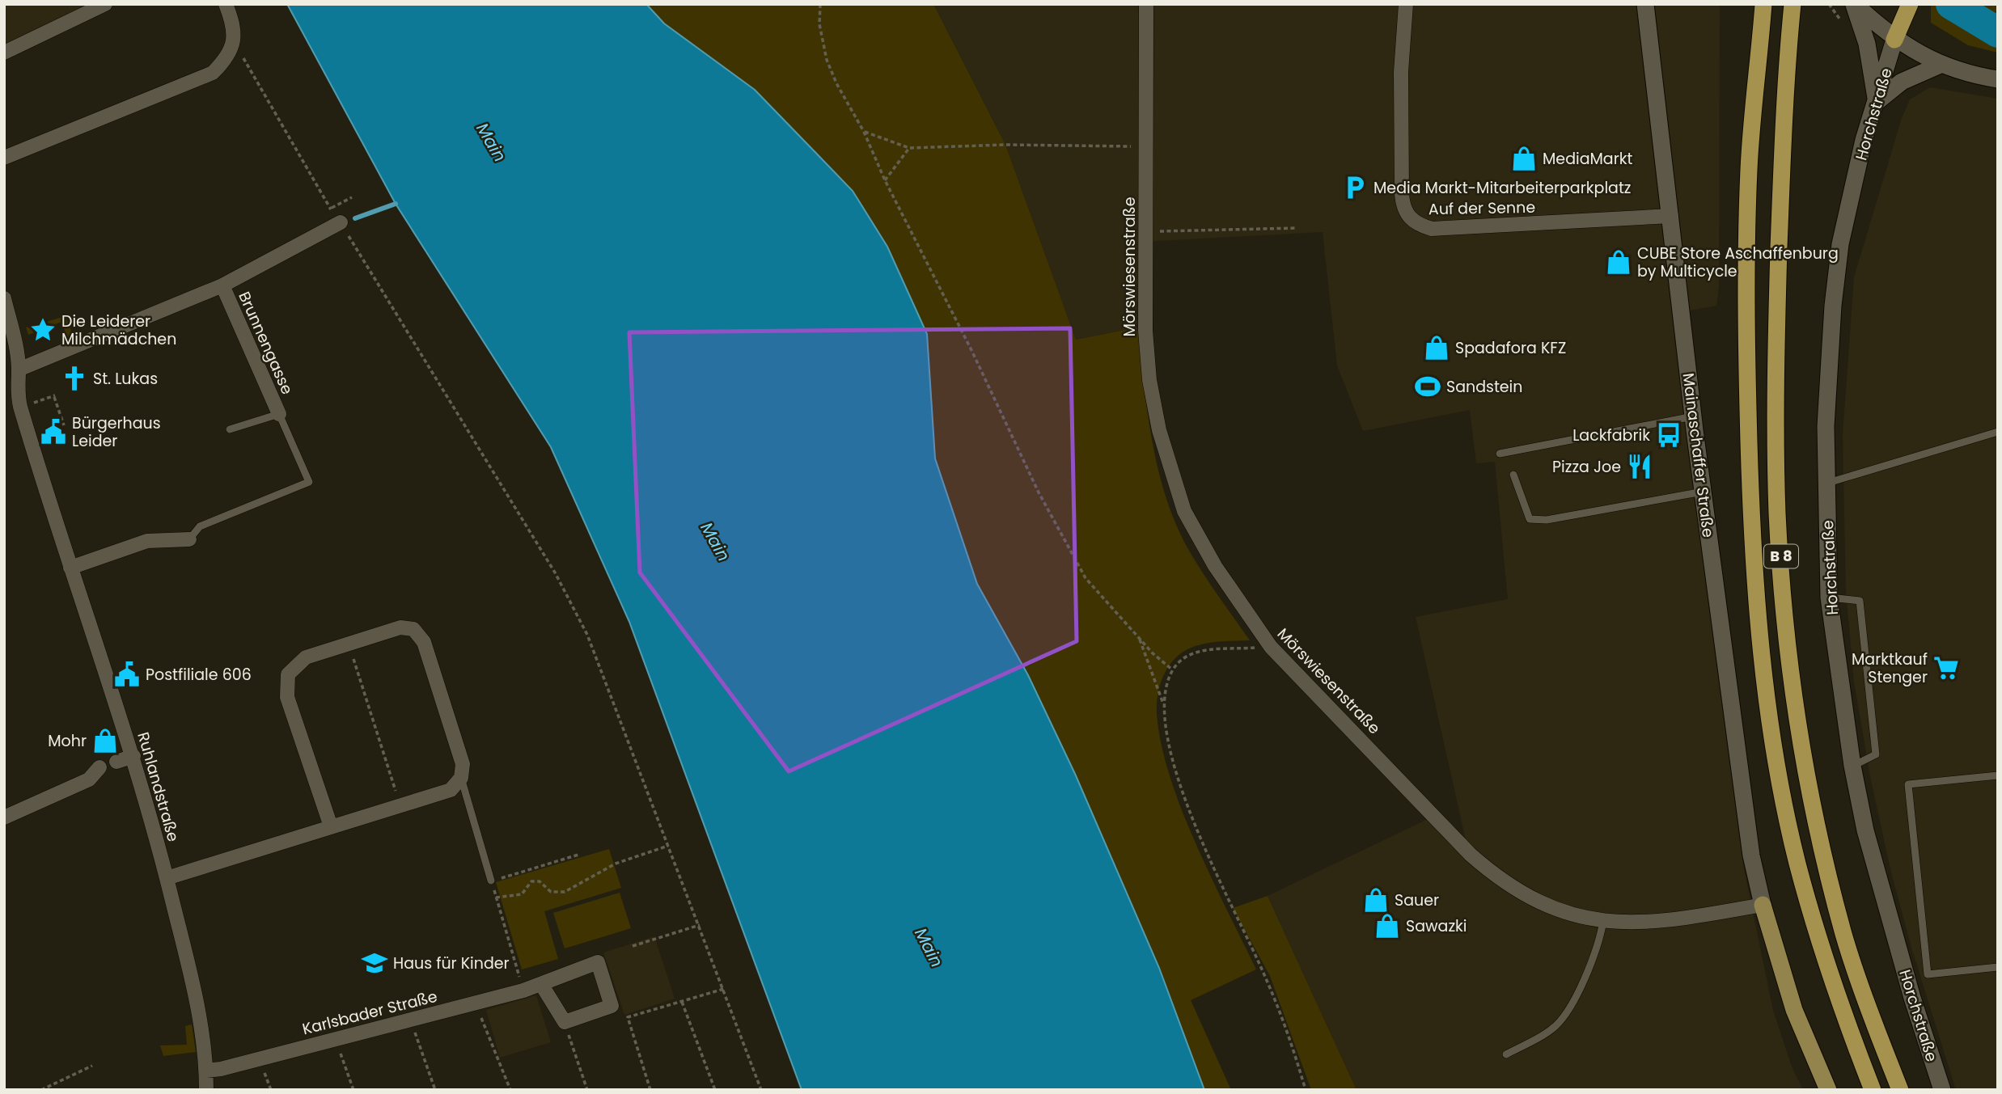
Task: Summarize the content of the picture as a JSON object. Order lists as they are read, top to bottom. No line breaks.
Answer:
{"streets":{"highway":["B 8"],"street":["Horchstraße","Auf der Senne","Mörswiesenstraße","Brunnengasse","Mainaschaffer Straße","Ruhlandstraße","Karlsbader Straße"]},"crossings":[["Auf der Senne","Mainaschaffer Straße"],["Mörswiesenstraße","Mainaschaffer Straße"],["Brunnengasse","Ruhlandstraße"],["Ruhlandstraße","Karlsbader Straße"]],"water":["Main"],"places":{"shop":["MediaMarkt","CUBE Store Aschaffenburg by Multicycle","Spadafora KFZ","Mohr","Sauer","Sawazki"],"parking":["Media Markt-Mitarbeiterparkplatz"],"place":["Die Leiderer Milchmädchen"],"church":["St. Lukas"],"sports":["Sandstein"],"public building":["Bürgerhaus Leider","Postfiliale 606"],"bus stop":["Lackfabrik"],"restaurant":["Pizza Joe"],"supermarket":["Marktkauf Stenger"],"school or university":["Haus für Kinder"]}}
